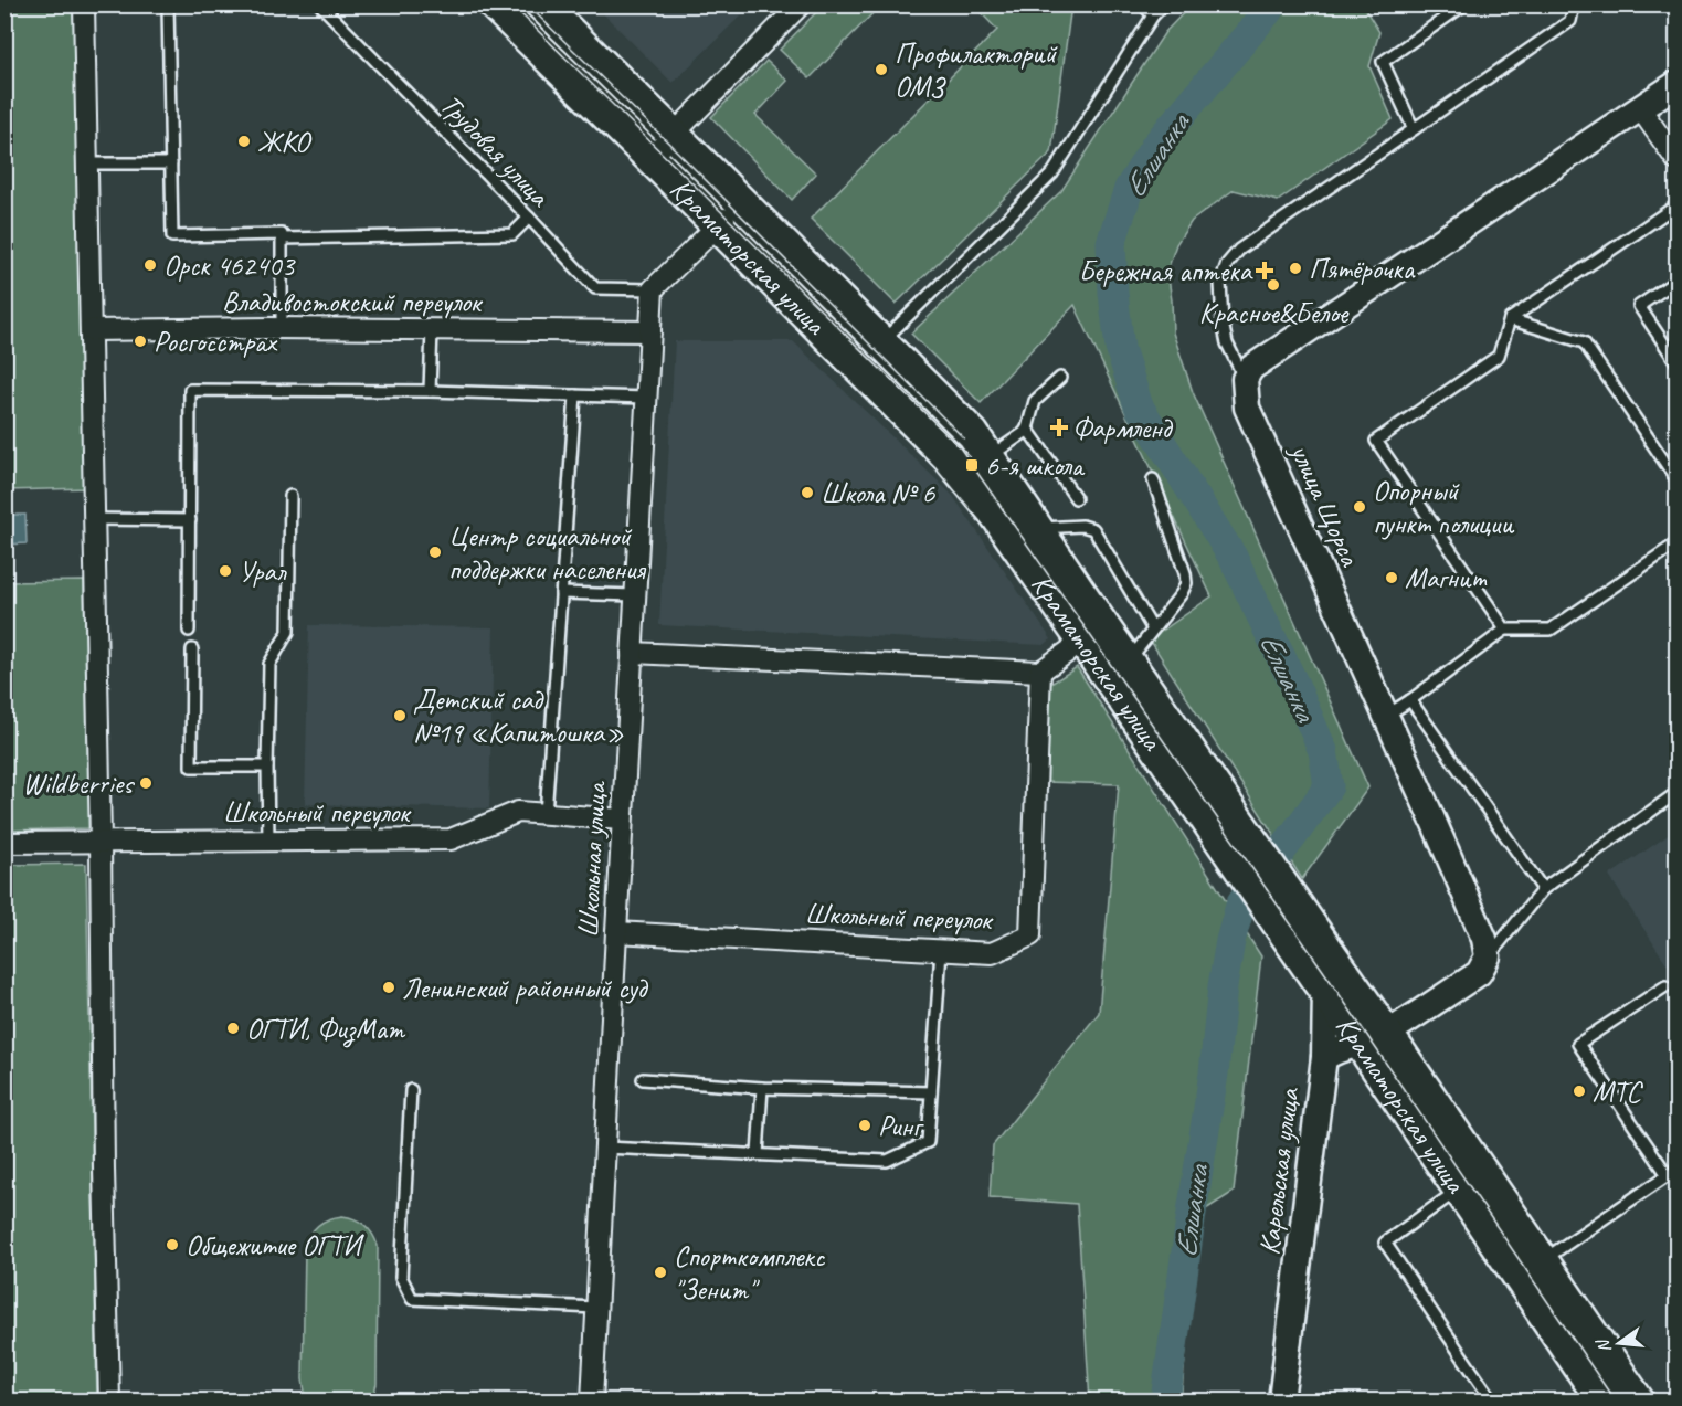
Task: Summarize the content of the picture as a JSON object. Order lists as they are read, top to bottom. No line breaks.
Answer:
{"streets":{"main road":["Краматорская улица"],"street":["Владивостокский переулок","улица Щорса","Школьный переулок","Школьная улица","Карельская улица"],"lane":["Трудовая улица"]},"crossings":[["Трудовая улица","Школьная улица"],["Краматорская улица","Карельская улица"],["Владивостокский переулок","Школьная улица"],["Школьный переулок","Школьная улица"]],"water":["Елшанка"],"places":{"other":["Профилакторий ОМЗ","ЖКО","Орск 462403","Пятёрочка","Красное&Белое","Росгосстрах","Школа № 6","Опорный пункт полиции","Центр социальной поддержки населения","Урал","Магнит","Детский сад №19 «Капитошка»","Wildberries","Ленинский районный суд","ОГТИ, ФизМат","МТС","Ринг","Общежитие ОГТИ","Спорткомплекс \"Зенит\""],"health":["Бережная аптека","Фармленд"],"transit":["6-я школа"]},"north":"left"}
